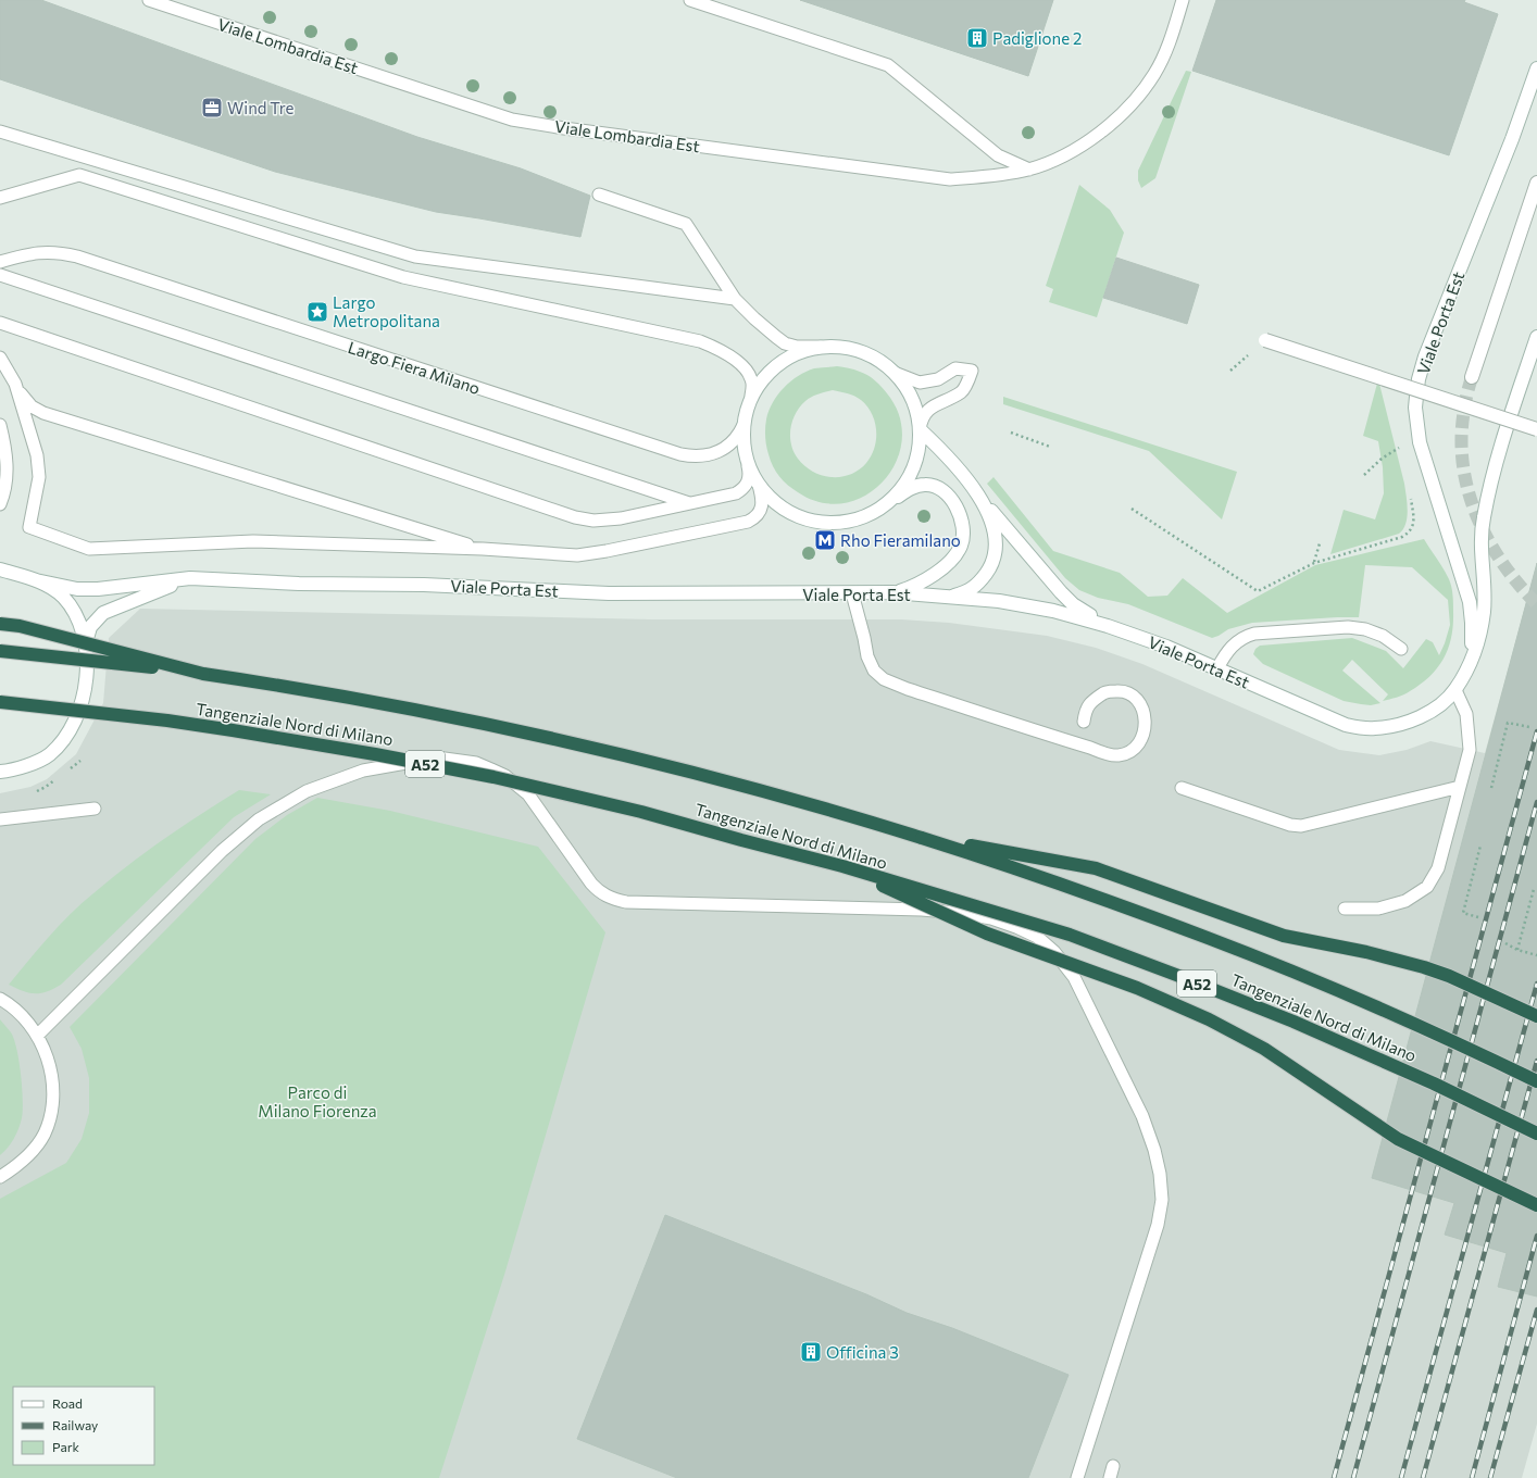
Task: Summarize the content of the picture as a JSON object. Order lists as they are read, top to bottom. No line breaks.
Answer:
{"streets":{"highway":["Tangenziale Nord di Milano","A52"],"street":["Viale Porta Est"],"lane":["Viale Lombardia Est","Largo Fiera Milano"]},"parks":["Parco di Milano Fiorenza"],"places":{"building":["Padiglione 2","Officina 3"],"office":["Wind Tre"],"place":["Largo Metropolitana"],"metro station":["Rho Fieramilano"]},"legend":["Road","Railway","Park"]}
